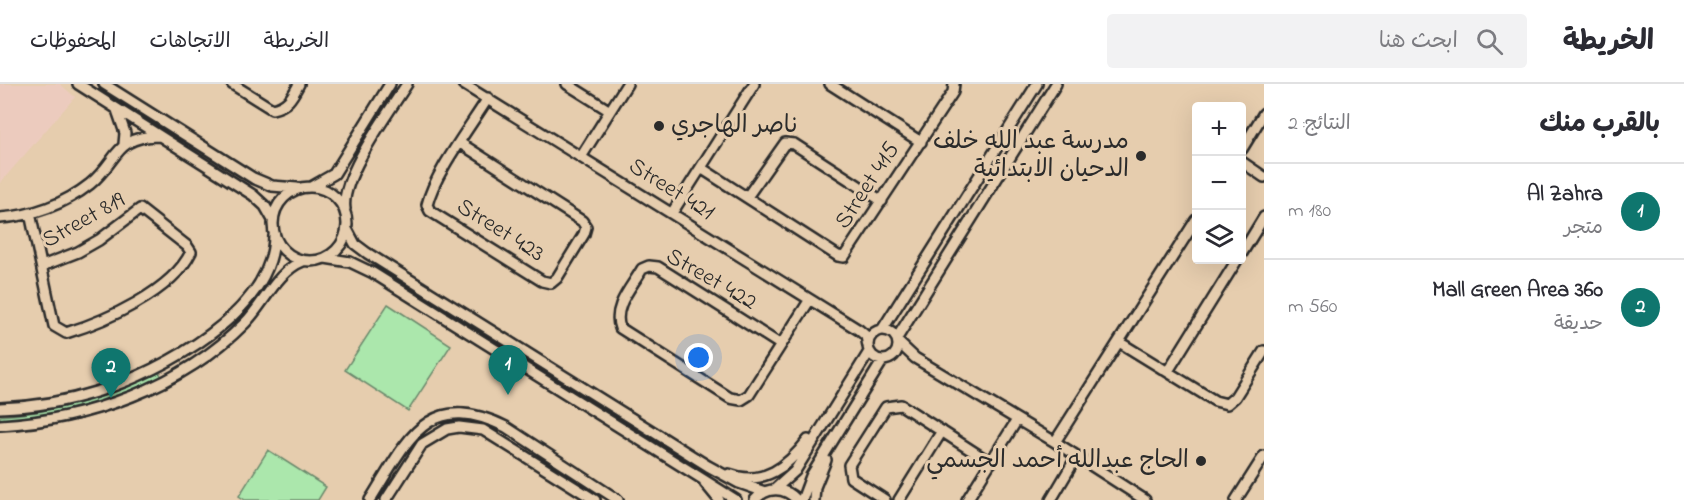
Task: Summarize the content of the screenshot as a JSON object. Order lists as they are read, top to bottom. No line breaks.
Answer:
{"streets":{"street":["Street 415","Street 421","Street 819","Street 423","Street 422"]},"crossings":[["Street 421","Street 423"],["Street 421","Street 422"]],"places":["ناصر الهاجري","مدرسة عبد الله خلف الدحيان الابتدائية","الحاج عبدالله أحمد الجسمي"],"page":{"header":"الخريطة","search":"ابحث هنا","nav":["الخريطة","الاتجاهات","المحفوظات"],"heading":["بالقرب منك","النتائج: 2"],"map_buttons":["+","−"],"list":[{"mark":"1","name":"Al Zahra","note":"متجر","value":"180 m"},{"mark":"2","name":"360 Mall Green Area","note":"حديقة","value":"560 m"}],"pins":["1","2"]}}
